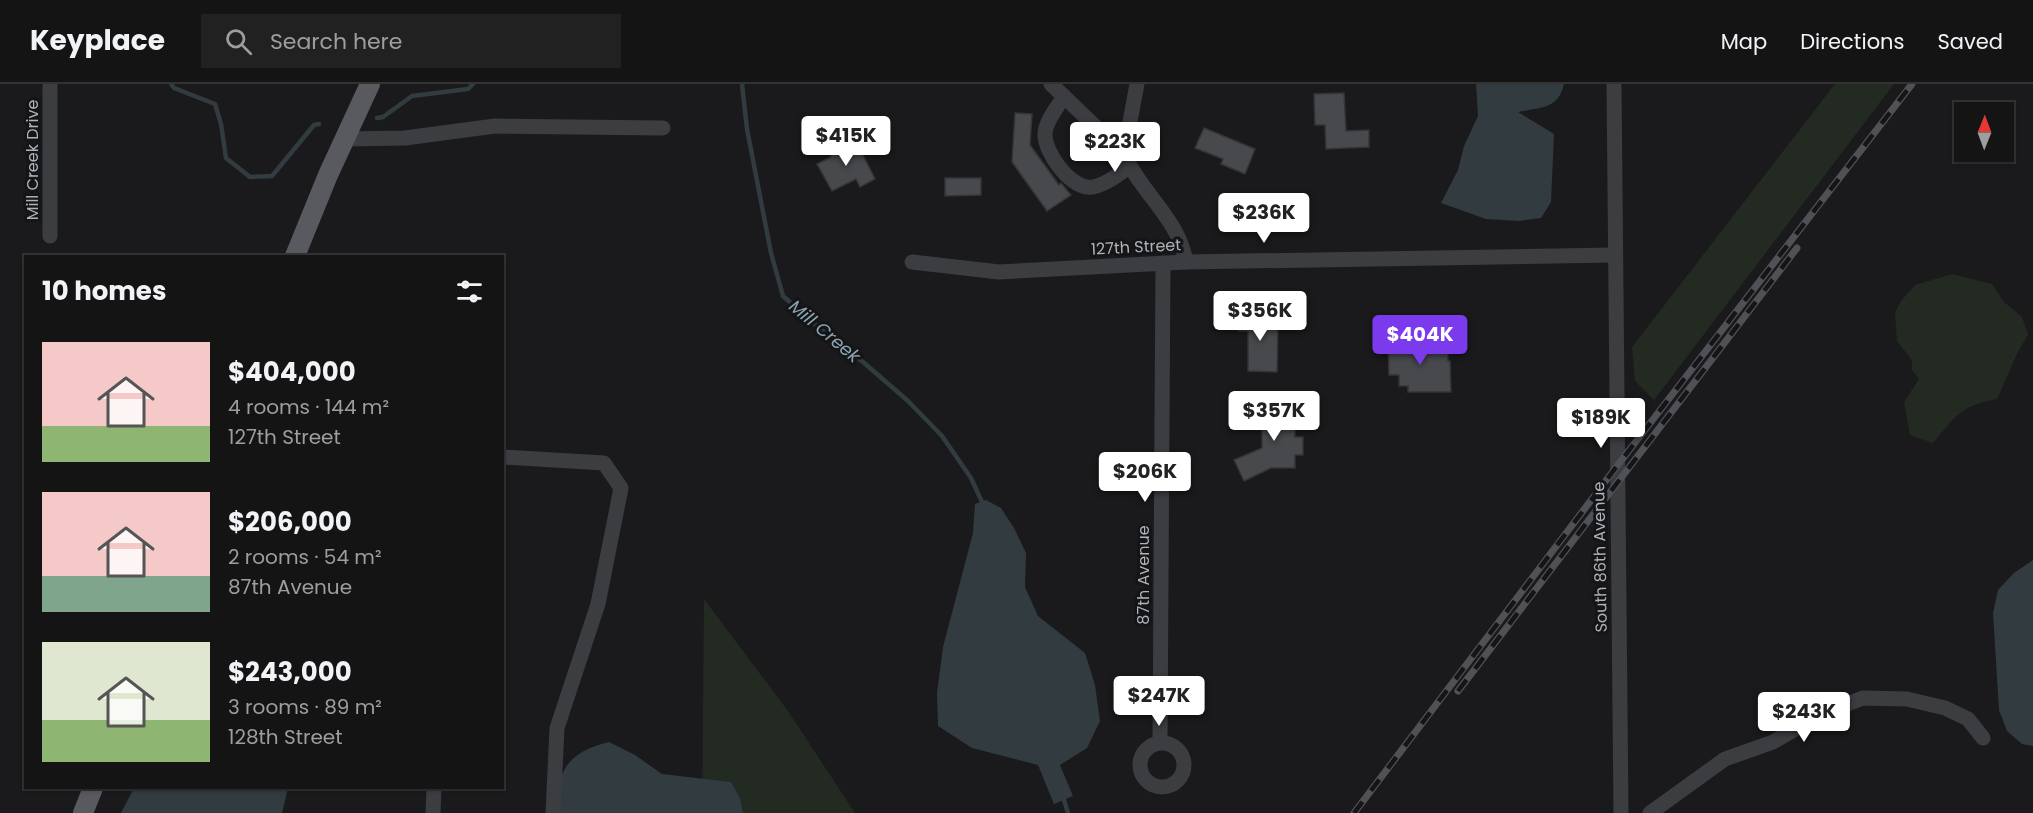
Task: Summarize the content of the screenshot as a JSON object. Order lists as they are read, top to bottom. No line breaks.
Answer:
{"streets":{"street":["Mill Creek Drive","127th Street","South 86th Avenue","87th Avenue"]},"crossings":[["127th Street","South 86th Avenue"],["127th Street","87th Avenue"]],"water":["Mill Creek"],"north":"top","page":{"header":"Keyplace","search":"Search here","nav":["Map","Directions","Saved"],"price":["$415K","$223K","$236K","$356K","$404K","$357K","$189K","$206K","$247K","$243K"],"heading":"10 homes","list":[{"name":"$404,000","note":"4 rooms · 144 m² · 127th Street"},{"name":"$206,000","note":"2 rooms · 54 m² · 87th Avenue"},{"name":"$243,000","note":"3 rooms · 89 m² · 128th Street"}]}}
